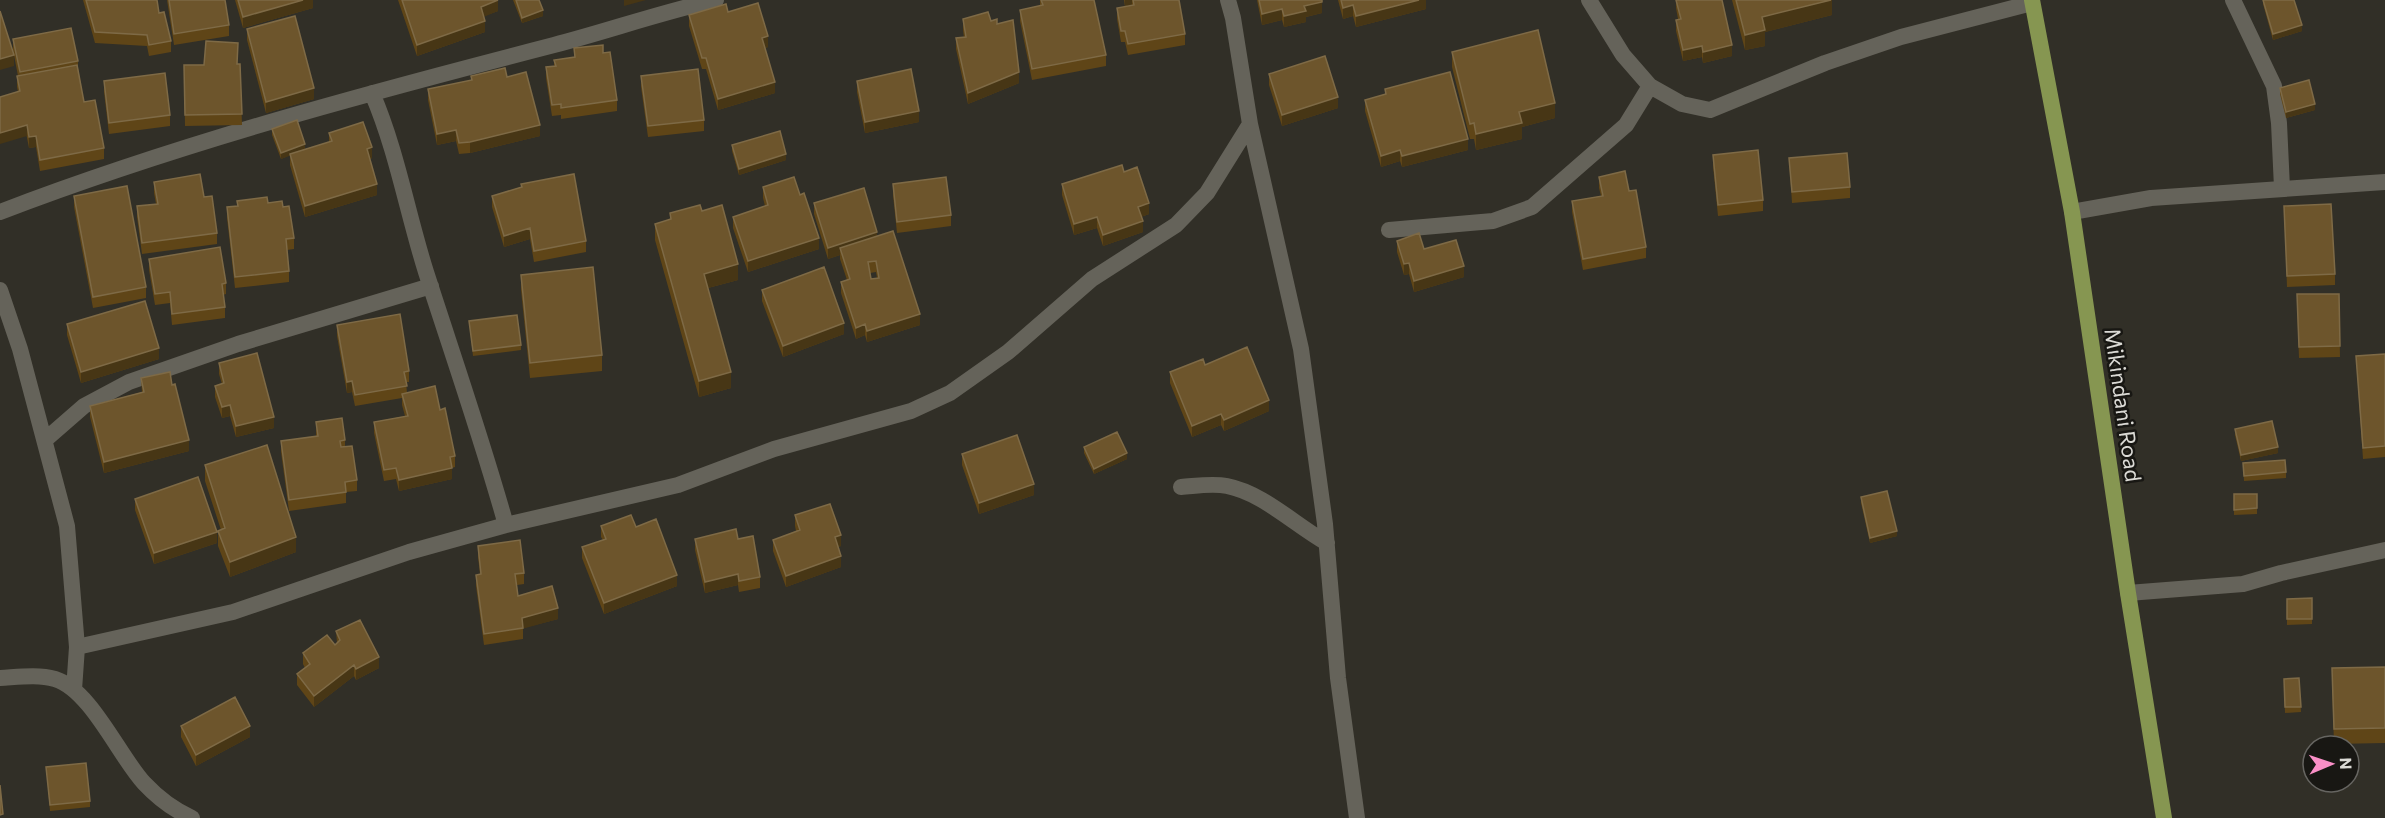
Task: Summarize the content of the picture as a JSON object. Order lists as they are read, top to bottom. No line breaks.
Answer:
{"streets":{"highway":["Mikindani Road"]},"north":"right"}
